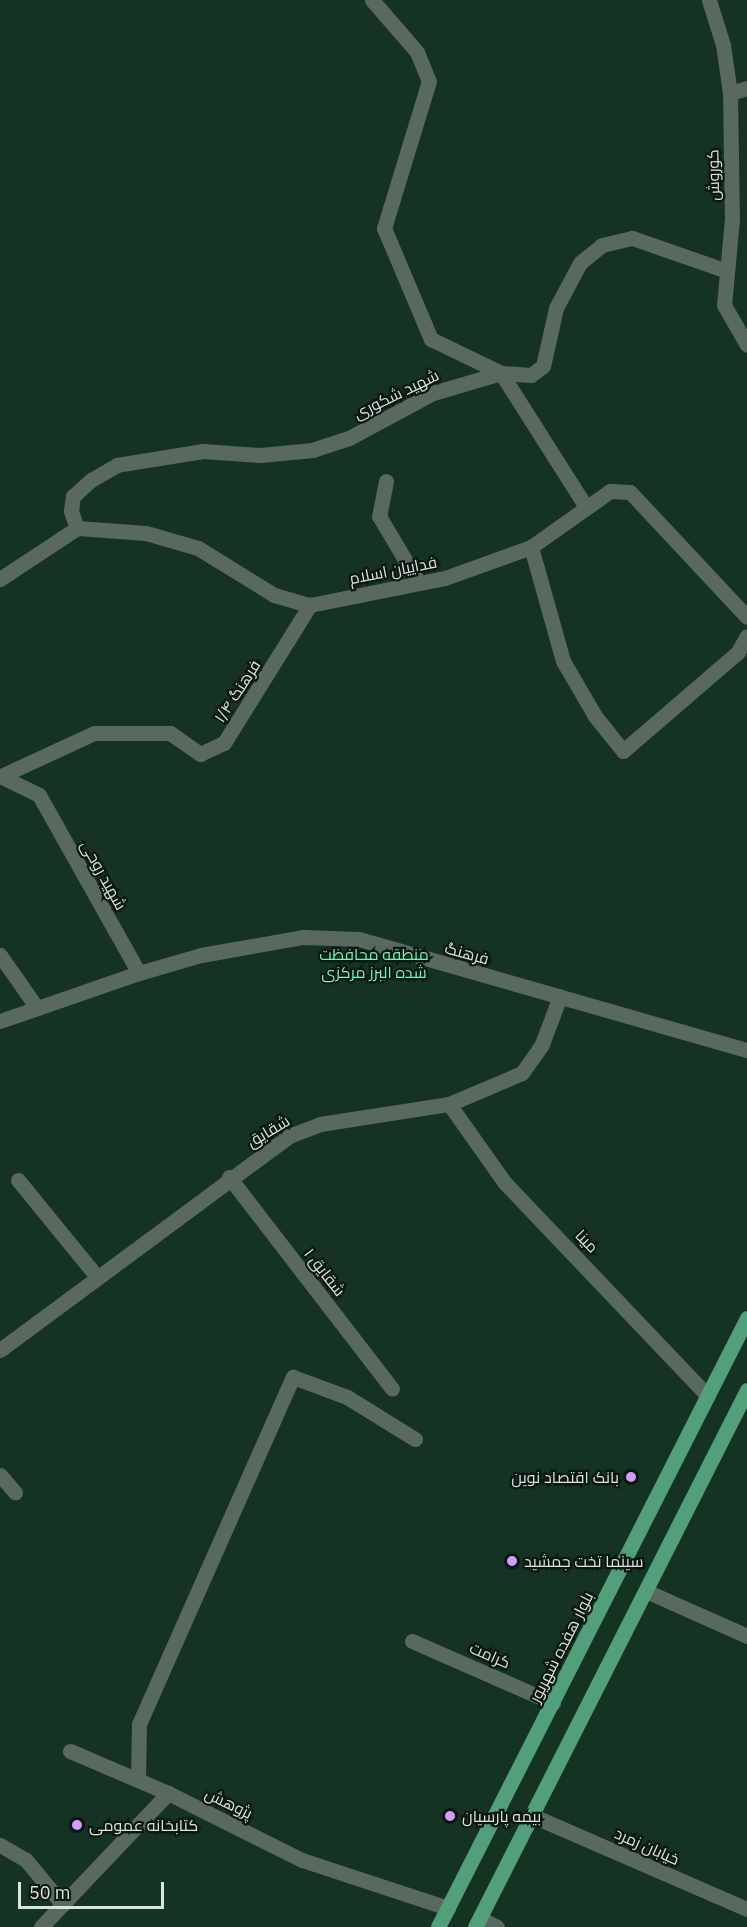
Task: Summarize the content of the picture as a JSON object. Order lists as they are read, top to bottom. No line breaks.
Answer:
{"streets":{"main road":["بلوار هفده شهریور"],"street":["کوروش","شهید شکوری","فداییان اسلام","فرهنگ ۱/۴","شهید روحی","فرهنگ","شقایق","مینا","شقایق ۱","کرامت","پژوهش","خیابان زمرد"]},"crossings":[["کوروش","شهید شکوری"],["شهید شکوری","فداییان اسلام"],["فداییان اسلام","فرهنگ ۱/۴"],["فرهنگ ۱/۴","شهید روحی"],["شهید روحی","فرهنگ"],["فرهنگ","شقایق"],["شقایق","مینا"],["شقایق","شقایق ۱"],["مینا","بلوار هفده شهریور"],["بلوار هفده شهریور","کرامت"],["بلوار هفده شهریور","پژوهش"]],"parks":["منطقه محافظت شده البرز مرکزی"],"places":["بانک اقتصاد نوین","سینما تخت جمشید","بیمه پارسیان","کتابخانه عمومی"],"scale_bar":"50 m"}
